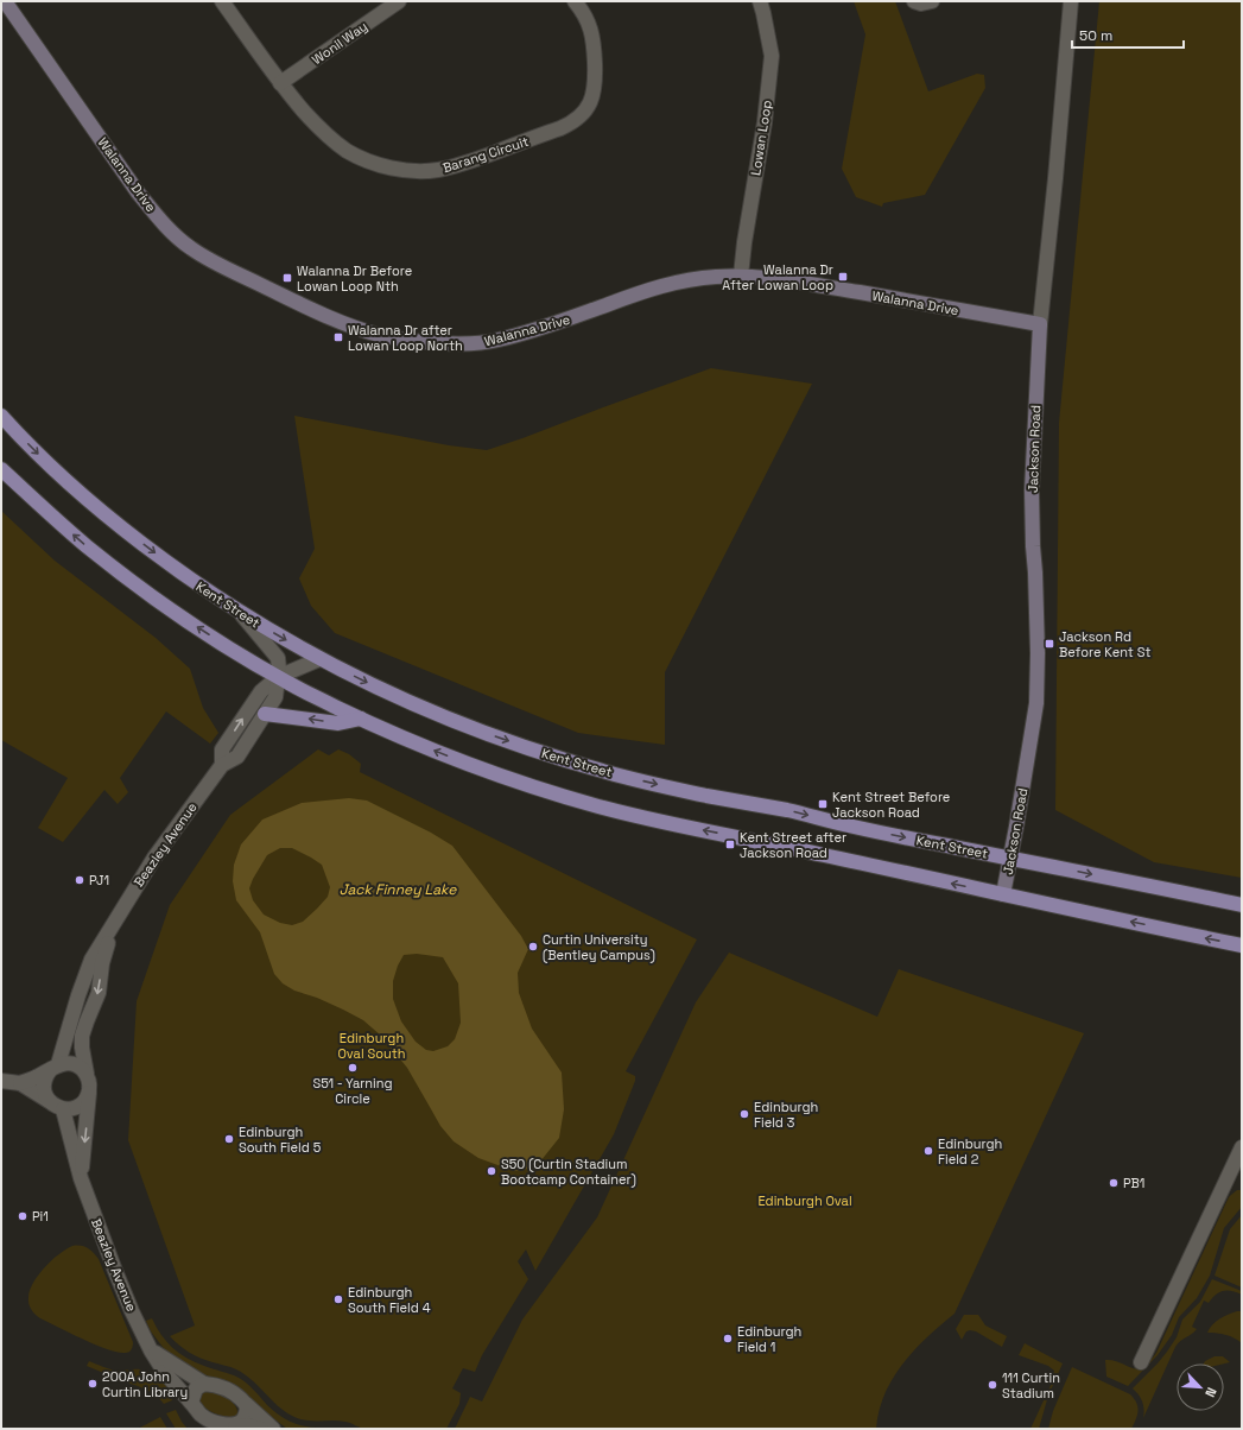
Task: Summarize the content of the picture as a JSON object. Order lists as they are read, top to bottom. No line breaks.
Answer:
{"streets":{"main road":["Kent Street"],"street":["Wonil Way","Lowan Loop","Barang Circuit","Walanna Drive","Jackson Road","Beazley Avenue"]},"crossings":[["Wonil Way","Barang Circuit"],["Lowan Loop","Walanna Drive"],["Walanna Drive","Jackson Road"],["Jackson Road","Kent Street"],["Kent Street","Beazley Avenue"]],"water":["Jack Finney Lake"],"parks":["Edinburgh Oval South","Edinburgh Oval"],"places":{"transit":["Walanna Dr After Lowan Loop","Walanna Dr Before Lowan Loop Nth","Walanna Dr after Lowan Loop North","Jackson Rd Before Kent St","Kent Street Before Jackson Road","Kent Street after Jackson Road"],"other":["PJ1","Curtin University (Bentley Campus)","S51 - Yarning Circle","Edinburgh Field 3","Edinburgh South Field 5","Edinburgh Field 2","S50 (Curtin Stadium Bootcamp Container)","PB1","Pi1","Edinburgh South Field 4","Edinburgh Field 1","200A John Curtin Library","111 Curtin Stadium"]},"scale_bar":"50 m","north":"bottom right"}
